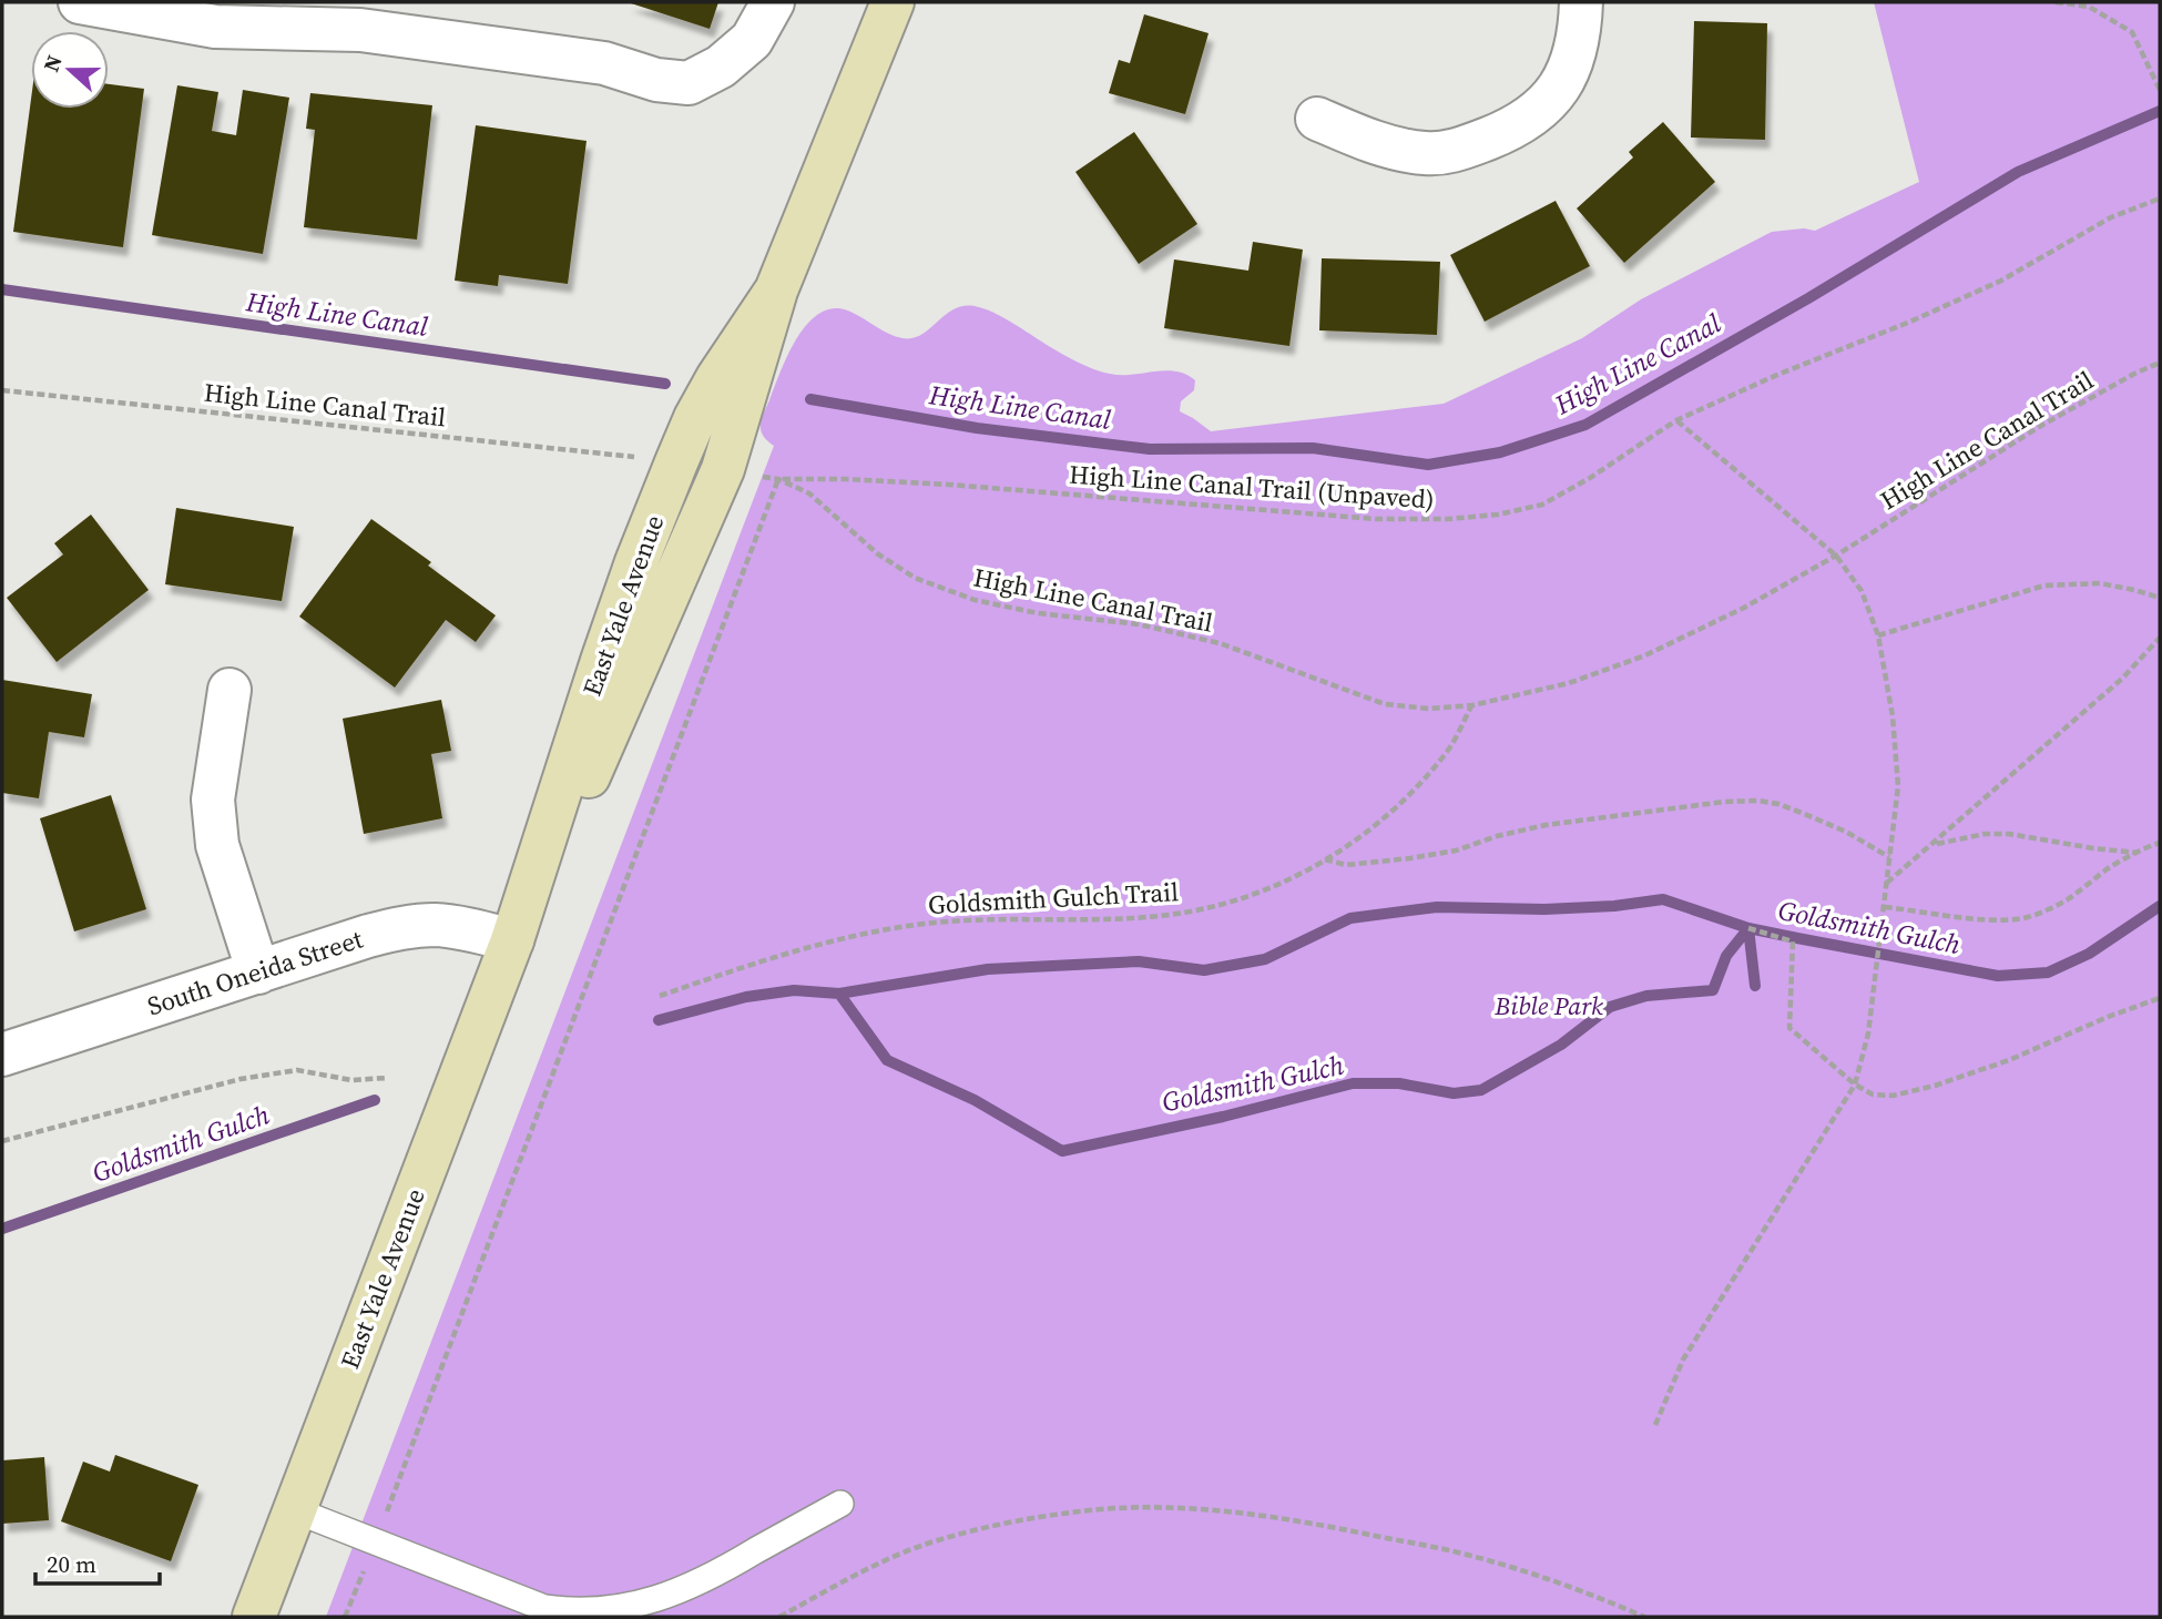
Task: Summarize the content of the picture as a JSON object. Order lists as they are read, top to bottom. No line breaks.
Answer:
{"streets":{"main road":["East Yale Avenue"],"street":["South Oneida Street"],"path":["High Line Canal Trail","High Line Canal Trail (Unpaved)","Goldsmith Gulch Trail"]},"crossings":[["High Line Canal Trail","High Line Canal Trail (Unpaved)"],["High Line Canal Trail","Goldsmith Gulch Trail"],["East Yale Avenue","South Oneida Street"]],"water":["High Line Canal","Goldsmith Gulch"],"parks":["Bible Park"],"scale_bar":"20 m","north":"left"}
